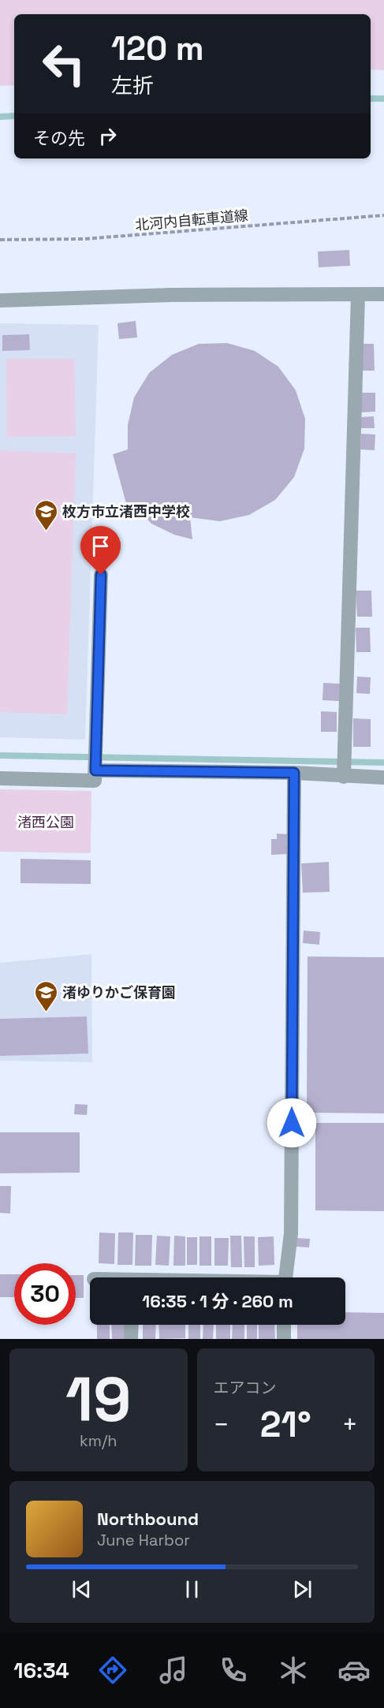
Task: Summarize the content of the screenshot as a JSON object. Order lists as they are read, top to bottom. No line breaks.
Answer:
{"streets":{"path":["北河内自転車道線"]},"parks":["渚西公園"],"places":{"school or university":["枚方市立渚西中学校","渚ゆりかご保育園"]},"page":{"turn":["120 m","左折"],"then":"その先","limit":"30","trip":"16:35 · 1 分 · 260 m","tile":[["19","km/h"],"エアコン"],"heat":["−","21°","+"],"song":["Northbound","June Harbor"],"tabs":"16:34"}}
